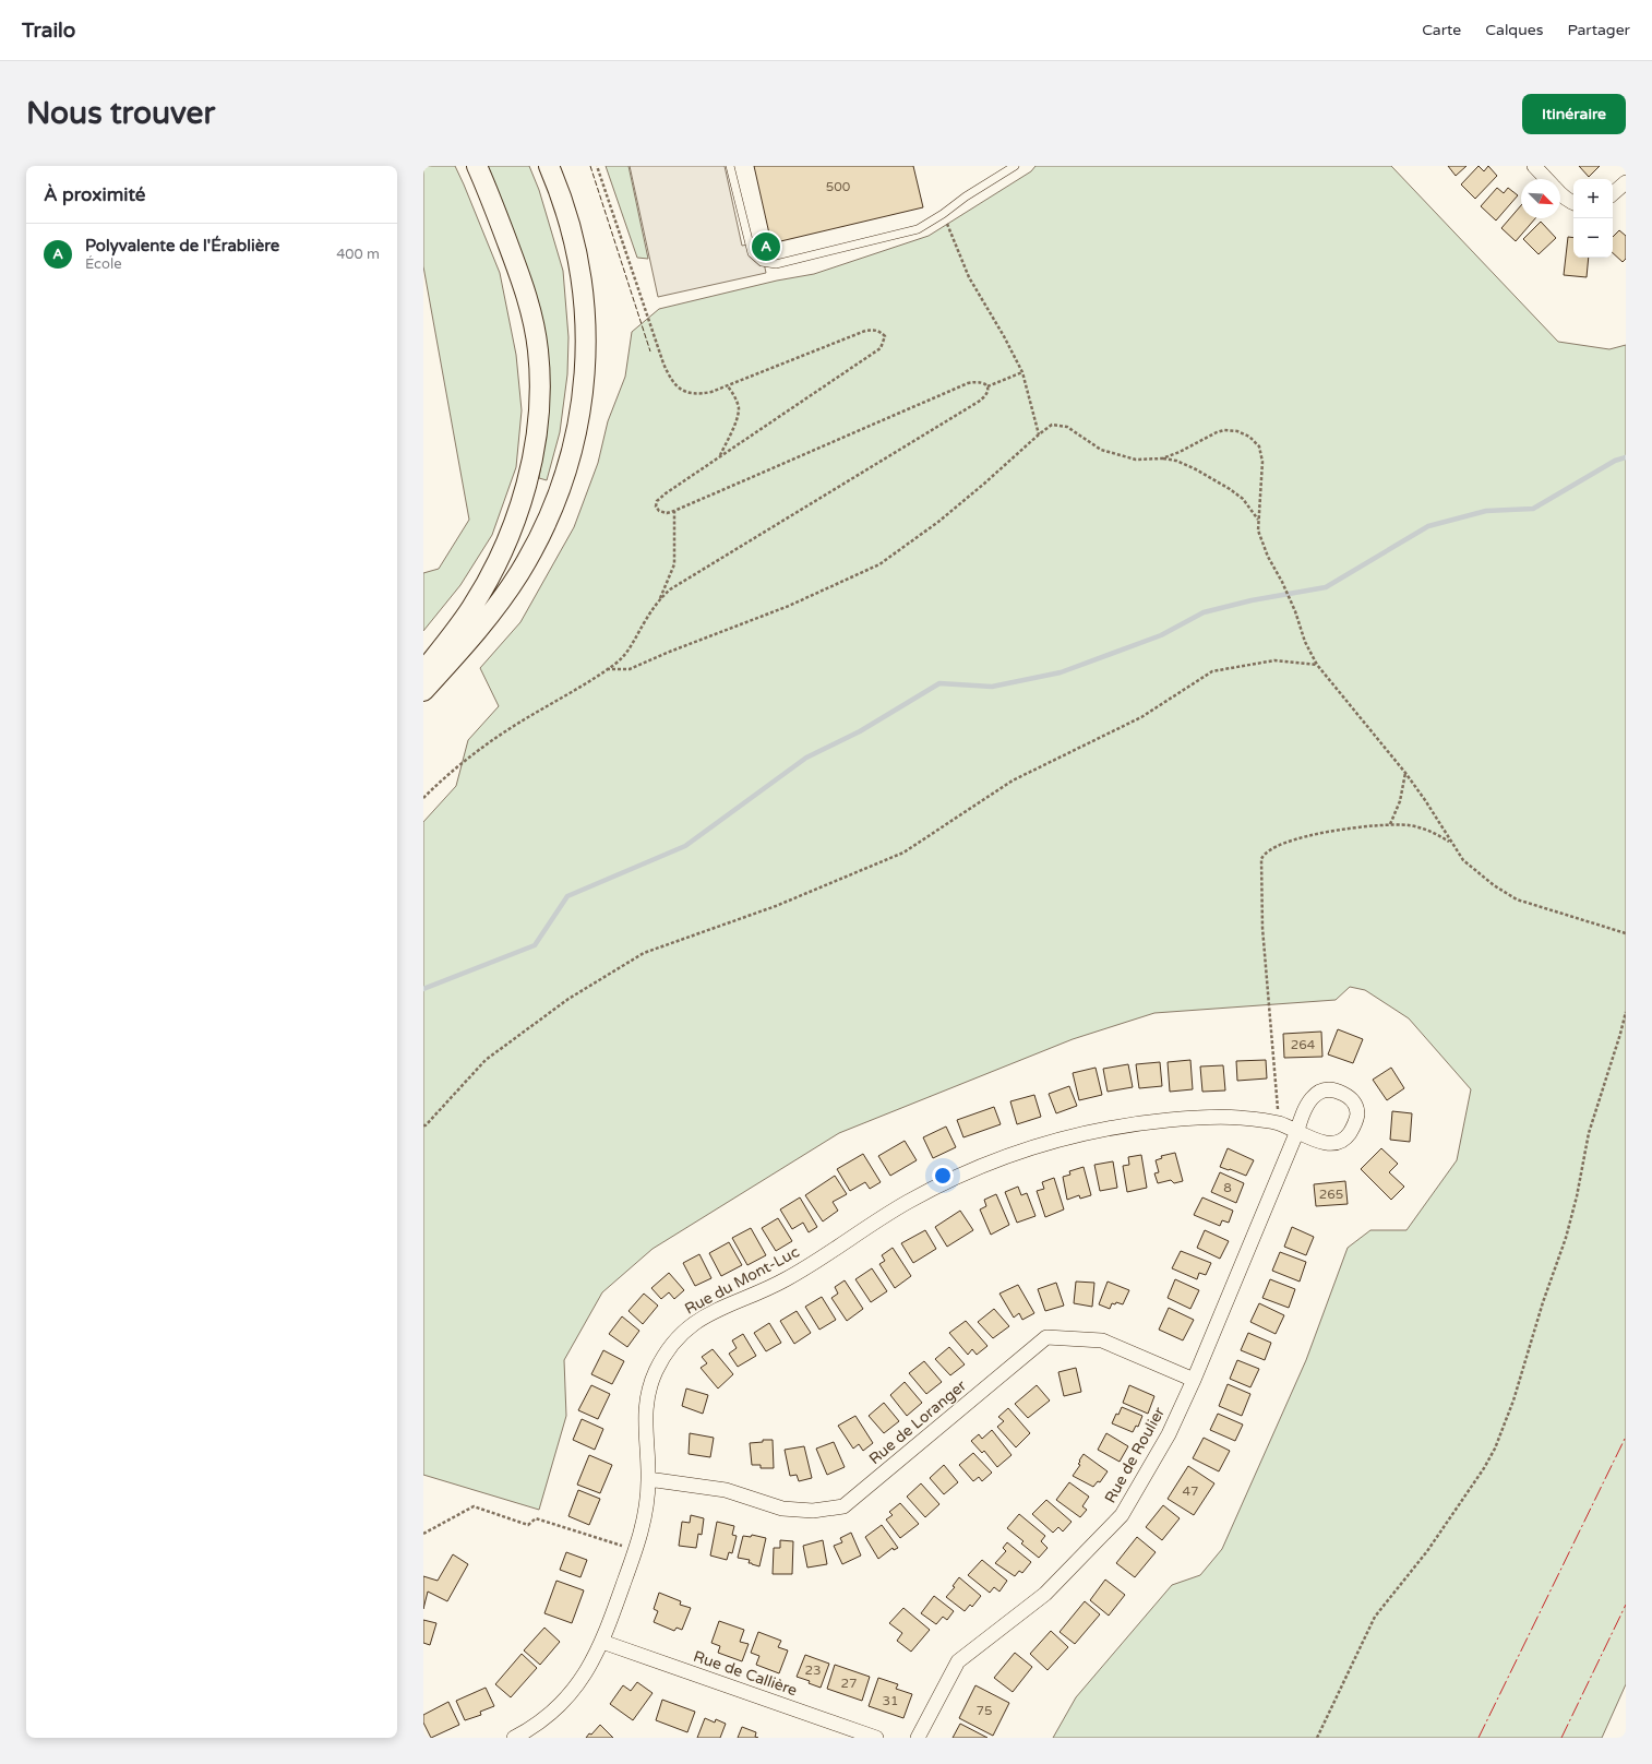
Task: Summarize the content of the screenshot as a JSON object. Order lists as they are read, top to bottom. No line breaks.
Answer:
{"streets":{"street":["Rue du Mont-Luc","Rue de Loranger","Rue de Roulier","Rue de Callière"]},"crossings":[["Rue du Mont-Luc","Rue de Loranger"],["Rue du Mont-Luc","Rue de Roulier"],["Rue du Mont-Luc","Rue de Callière"],["Rue de Loranger","Rue de Roulier"]],"house_numbers":["500","264","8","265","47","23","27","31","75"],"north":"bottom right","page":{"header":"Trailo","nav":["Carte","Calques","Partager"],"buttons":"Itinéraire","title":"Nous trouver","heading":"À proximité","map_buttons":["+","−"],"list":[{"mark":"A","name":"Polyvalente de l'Érablière","note":"École","value":"400 m"}],"pins":"A"}}
